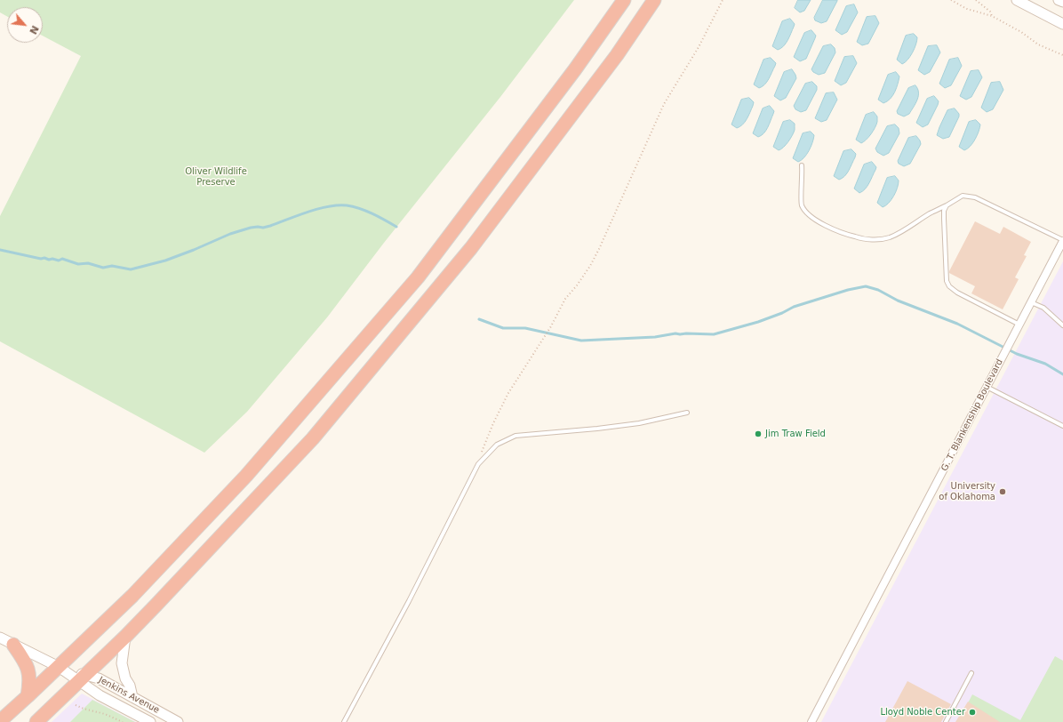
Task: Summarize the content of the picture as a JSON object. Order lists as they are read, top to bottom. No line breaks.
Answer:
{"streets":{"main road":["Jenkins Avenue"],"street":["G. T. Blankenship Boulevard"]},"parks":["Oliver Wildlife Preserve"],"places":["Jim Traw Field","University of Oklahoma","Lloyd Noble Center"],"north":"bottom right"}
